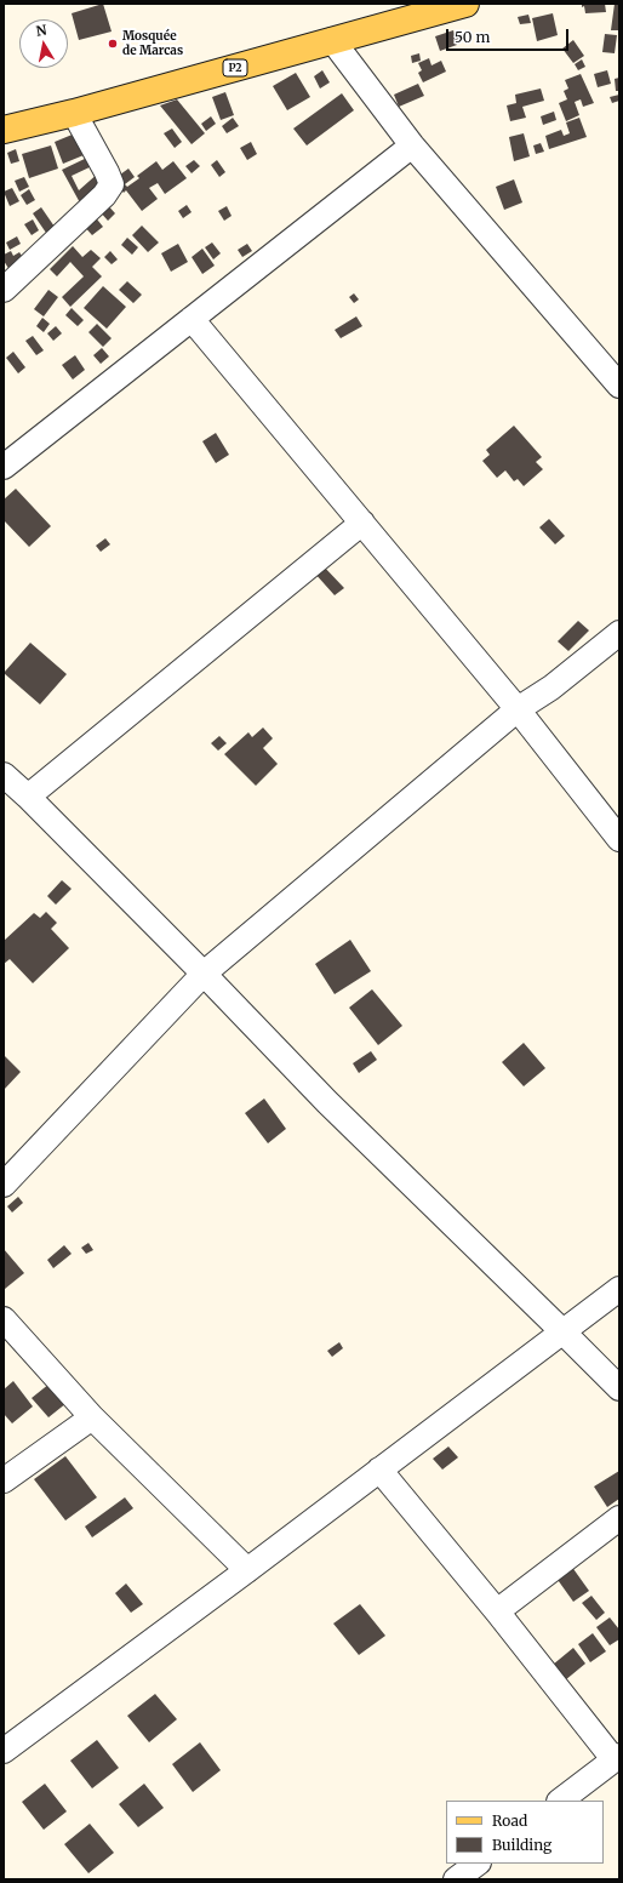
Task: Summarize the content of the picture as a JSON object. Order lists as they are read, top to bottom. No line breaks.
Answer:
{"streets":{"main road":["P2"]},"places":["Mosquée de Marcas"],"legend":["Road","Building"],"scale_bar":"50 m","north":"top"}
